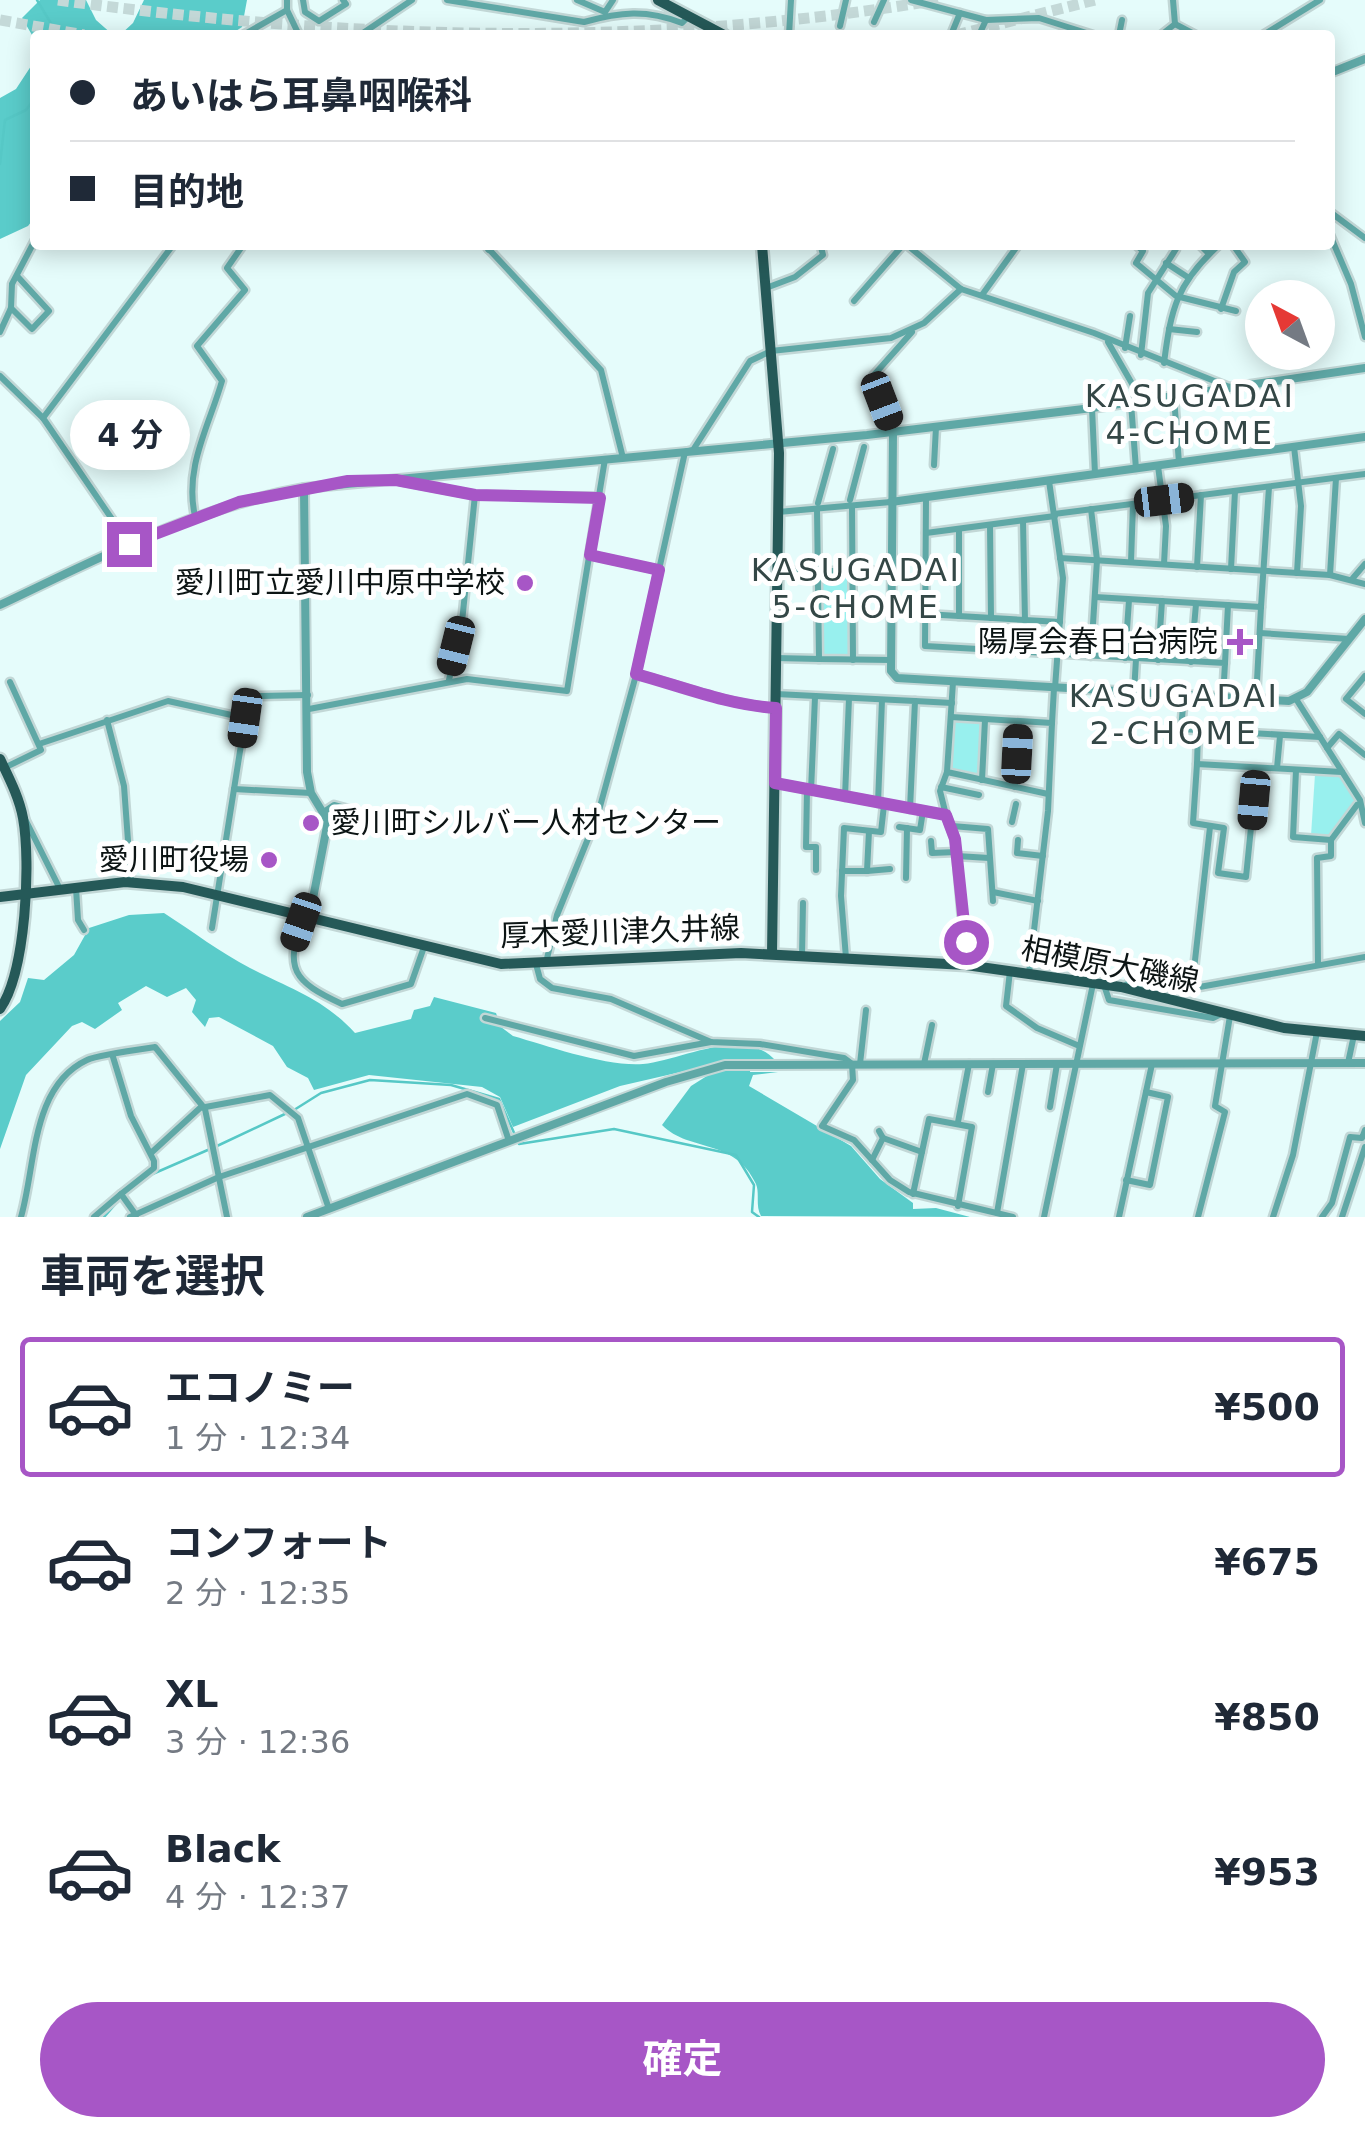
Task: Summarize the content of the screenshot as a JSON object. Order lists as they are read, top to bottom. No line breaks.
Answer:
{"streets":{"main road":["厚木愛川津久井線","相模原大磯線"]},"crossings":[["厚木愛川津久井線","相模原大磯線"]],"districts":["KASUGADAI 4-CHOME","KASUGADAI 5-CHOME","KASUGADAI 2-CHOME"],"places":{"other":["愛川町立愛川中原中学校","愛川町シルバー人材センター","愛川町役場"],"health":["陽厚会春日台病院"]},"north":"top left","page":{"banner":["あいはら耳鼻咽喉科","目的地"],"bubble":"4 分","heading":"車両を選択","list":[{"name":"エコノミー","note":"1 分 · 12:34","value":"¥500"},{"name":"コンフォート","note":"2 分 · 12:35","value":"¥675"},{"name":"XL","note":"3 分 · 12:36","value":"¥850"},{"name":"Black","note":"4 分 · 12:37","value":"¥953"}],"buttons":"確定"}}
